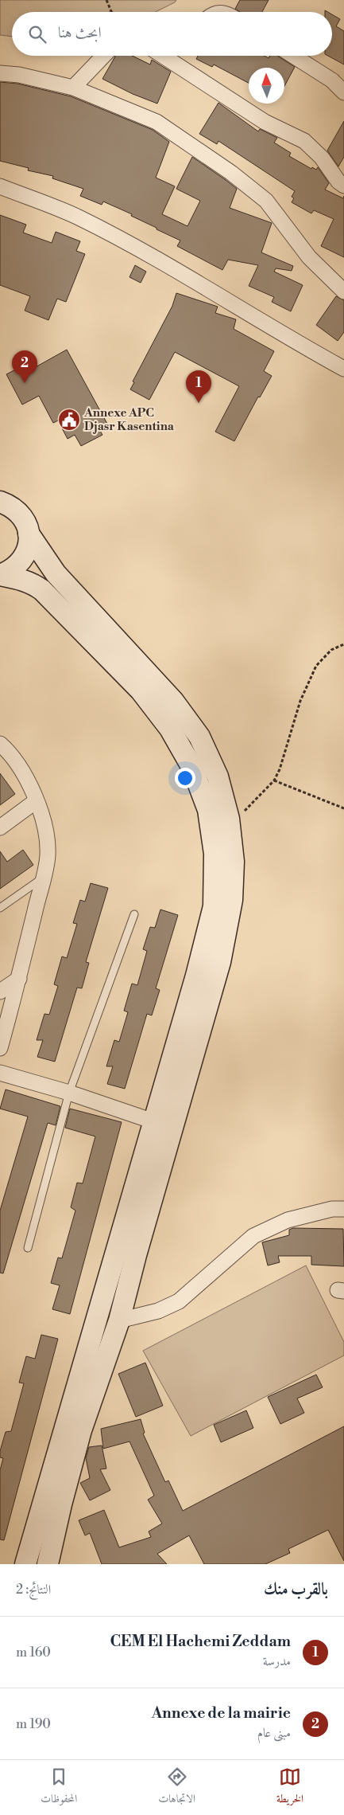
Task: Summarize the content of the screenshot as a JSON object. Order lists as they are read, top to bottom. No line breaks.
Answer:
{"places":{"public building":["Annexe APC Djasr Kasentina"]},"north":"top","page":{"search":"ابحث هنا","pins":["2","1"],"heading":["بالقرب منك","النتائج: 2"],"list":[{"mark":"1","name":"CEM El Hachemi Zeddam","note":"مدرسة","value":"160 m"},{"mark":"2","name":"Annexe de la mairie","note":"مبنى عام","value":"190 m"}],"nav":["الخريطة","الاتجاهات","المحفوظات"]}}
